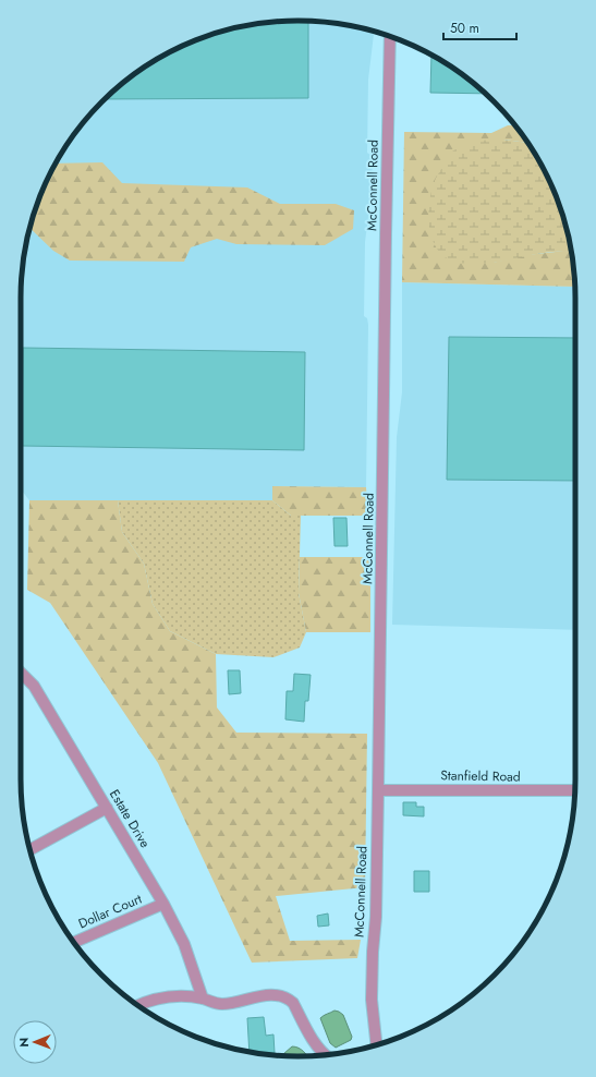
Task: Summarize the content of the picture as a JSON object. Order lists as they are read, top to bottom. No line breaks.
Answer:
{"streets":{"street":["McConnell Road","Stanfield Road","Estate Drive","Dollar Court"]},"crossings":[["McConnell Road","Stanfield Road"],["Estate Drive","Dollar Court"]],"scale_bar":"50 m","north":"left"}
